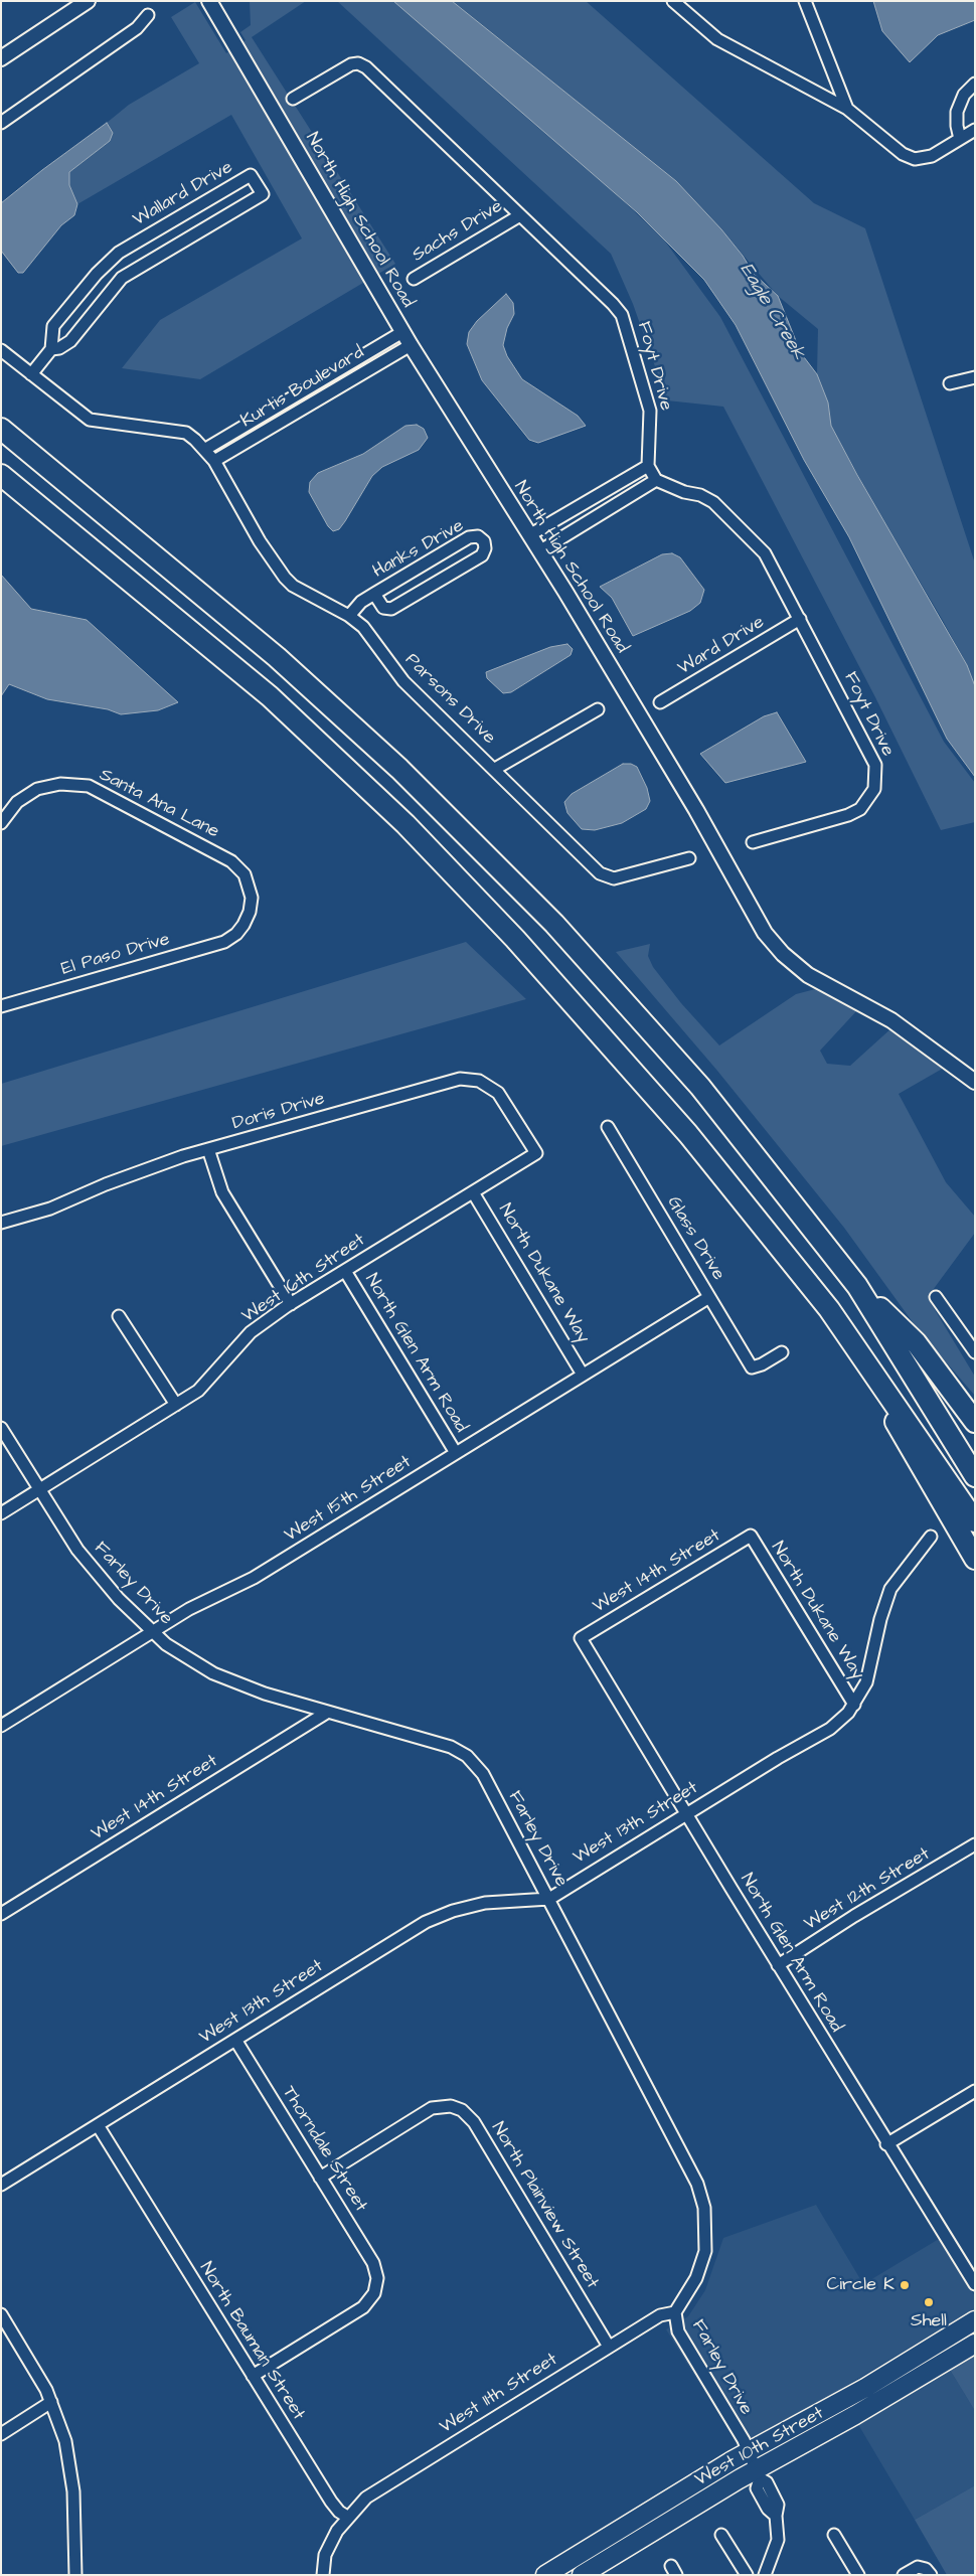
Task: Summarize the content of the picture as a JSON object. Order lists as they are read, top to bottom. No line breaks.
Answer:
{"streets":{"main road":["West 10th Street"],"street":["Wallard Drive","North High School Road","Sachs Drive","Foyt Drive","Kurtis Boulevard","Hanks Drive","Ward Drive","Parsons Drive","Santa Ana Lane","El Paso Drive","Doris Drive","Glass Drive","North Dukane Way","West 16th Street","North Glen Arm Road","West 15th Street","West 14th Street","Farley Drive","West 13th Street","West 12th Street","Thorndale Street","North Plainview Street","North Bauman Street","West 11th Street"]},"crossings":[["Wallard Drive","Parsons Drive"],["North High School Road","Kurtis Boulevard"],["Sachs Drive","Foyt Drive"],["Foyt Drive","Ward Drive"],["Kurtis Boulevard","Parsons Drive"],["Hanks Drive","Parsons Drive"],["Santa Ana Lane","El Paso Drive"],["Doris Drive","West 16th Street"],["Glass Drive","West 15th Street"],["North Dukane Way","West 16th Street"],["North Dukane Way","West 15th Street"],["North Dukane Way","West 14th Street"],["North Dukane Way","West 13th Street"],["West 16th Street","North Glen Arm Road"],["West 16th Street","Farley Drive"],["North Glen Arm Road","West 15th Street"],["North Glen Arm Road","West 14th Street"],["North Glen Arm Road","West 13th Street"],["North Glen Arm Road","West 12th Street"],["West 15th Street","Farley Drive"],["West 14th Street","Farley Drive"],["Farley Drive","West 13th Street"],["Farley Drive","West 11th Street"],["Farley Drive","West 10th Street"],["West 13th Street","Thorndale Street"],["West 13th Street","North Bauman Street"],["Thorndale Street","North Plainview Street"],["Thorndale Street","North Bauman Street"],["North Plainview Street","West 11th Street"],["North Bauman Street","West 11th Street"]],"water":["Eagle Creek"],"places":["Circle K","Shell"]}
